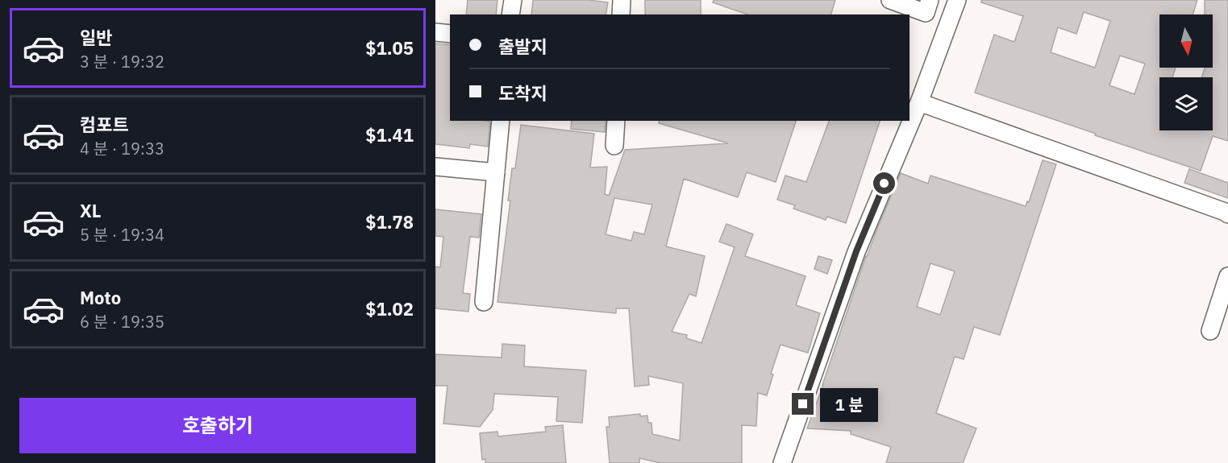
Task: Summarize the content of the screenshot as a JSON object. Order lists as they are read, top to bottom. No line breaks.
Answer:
{"north":"bottom","page":{"list":[{"name":"일반","note":"3 분 · 19:32","value":"$1.05"},{"name":"컴포트","note":"4 분 · 19:33","value":"$1.41"},{"name":"XL","note":"5 분 · 19:34","value":"$1.78"},{"name":"Moto","note":"6 분 · 19:35","value":"$1.02"}],"banner":["출발지","도착지"],"buttons":"호출하기","bubble":"1 분"}}
